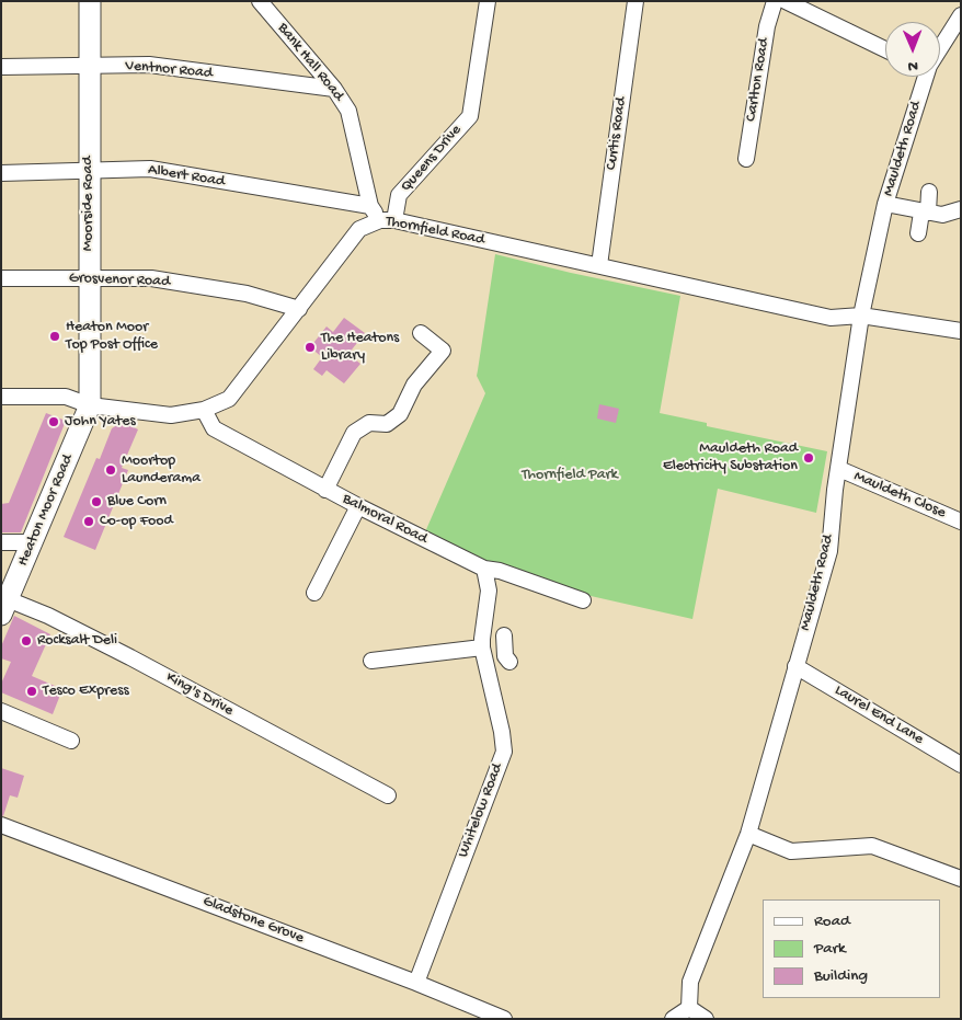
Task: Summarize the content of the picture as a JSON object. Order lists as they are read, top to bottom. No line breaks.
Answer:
{"streets":{"main road":["Moorside Road","Heaton Moor Road"],"street":["Bank Hall Road","Ventnor Road","Carlton Road","Curtis Road","Mauldeth Road","Queens Drive","Albert Road","Thornfield Road","Grosvenor Road","Mauldeth Close","Balmoral Road","King's Drive","Laurel End Lane","Whitelow Road","Gladstone Grove"]},"crossings":[["Bank Hall Road","Ventnor Road"],["Bank Hall Road","Queens Drive"],["Bank Hall Road","Albert Road"],["Bank Hall Road","Thornfield Road"],["Ventnor Road","Moorside Road"],["Curtis Road","Thornfield Road"],["Mauldeth Road","Thornfield Road"],["Mauldeth Road","Mauldeth Close"],["Mauldeth Road","Laurel End Lane"],["Queens Drive","Thornfield Road"],["Albert Road","Moorside Road"],["Moorside Road","Thornfield Road"],["Moorside Road","Grosvenor Road"],["Moorside Road","Heaton Moor Road"],["Thornfield Road","Grosvenor Road"],["Thornfield Road","Heaton Moor Road"],["Thornfield Road","Balmoral Road"],["Heaton Moor Road","King's Drive"],["Balmoral Road","Whitelow Road"],["Whitelow Road","Gladstone Grove"]],"parks":["Thornfield Park"],"places":["Heaton Moor Top Post Office","The Heatons Library","John Yates","Mauldeth Road Electricity Substation","Moortop Launderama","Blue Corn","Co-op Food","Rocksalt Deli","Tesco Express"],"legend":["Road","Park","Building"],"north":"bottom"}
